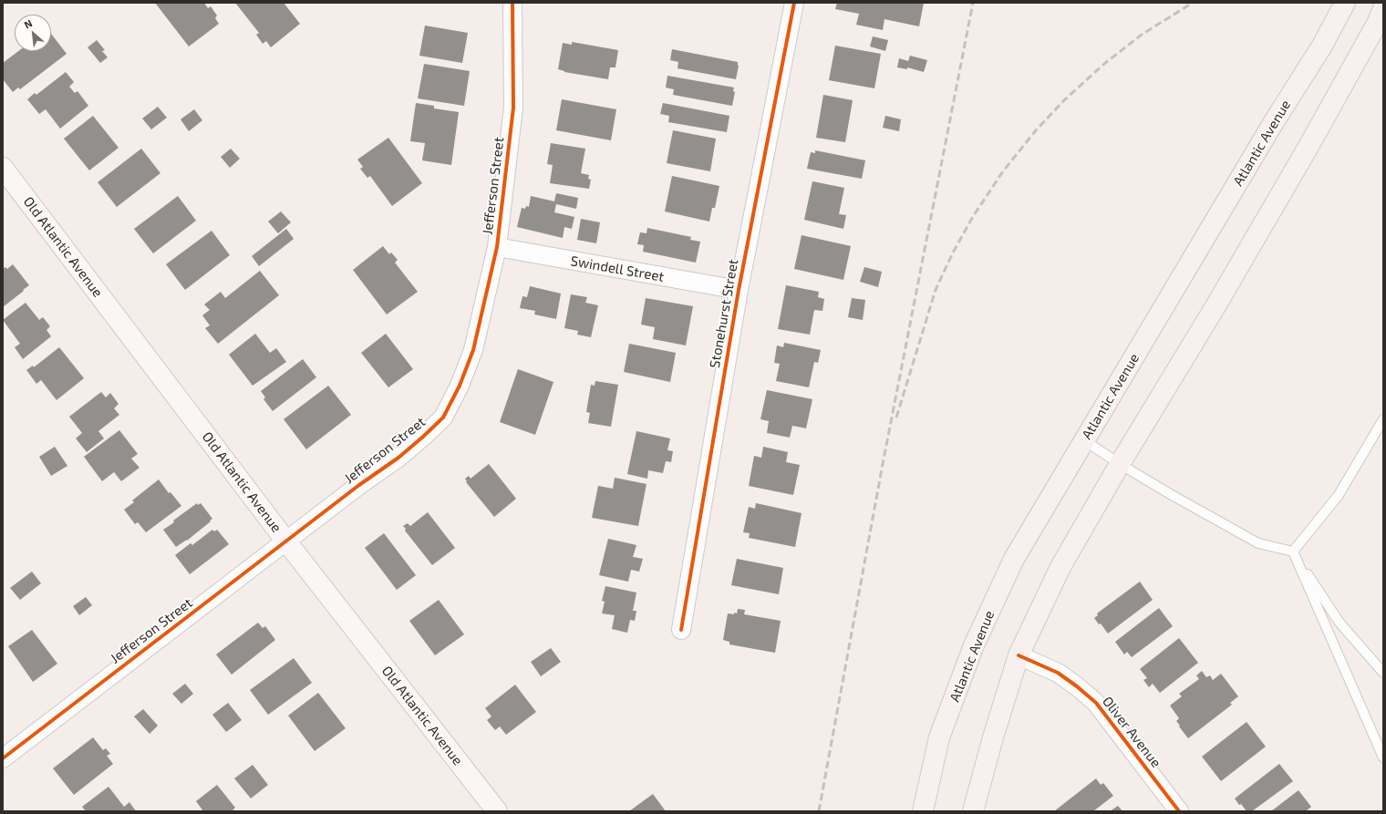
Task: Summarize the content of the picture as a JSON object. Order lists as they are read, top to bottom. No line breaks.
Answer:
{"streets":{"main road":["Atlantic Avenue","Old Atlantic Avenue"],"street":["Jefferson Street","Swindell Street","Stonehurst Street","Oliver Avenue"]},"crossings":[["Jefferson Street","Old Atlantic Avenue"],["Jefferson Street","Swindell Street"],["Swindell Street","Stonehurst Street"]],"north":"top left"}
